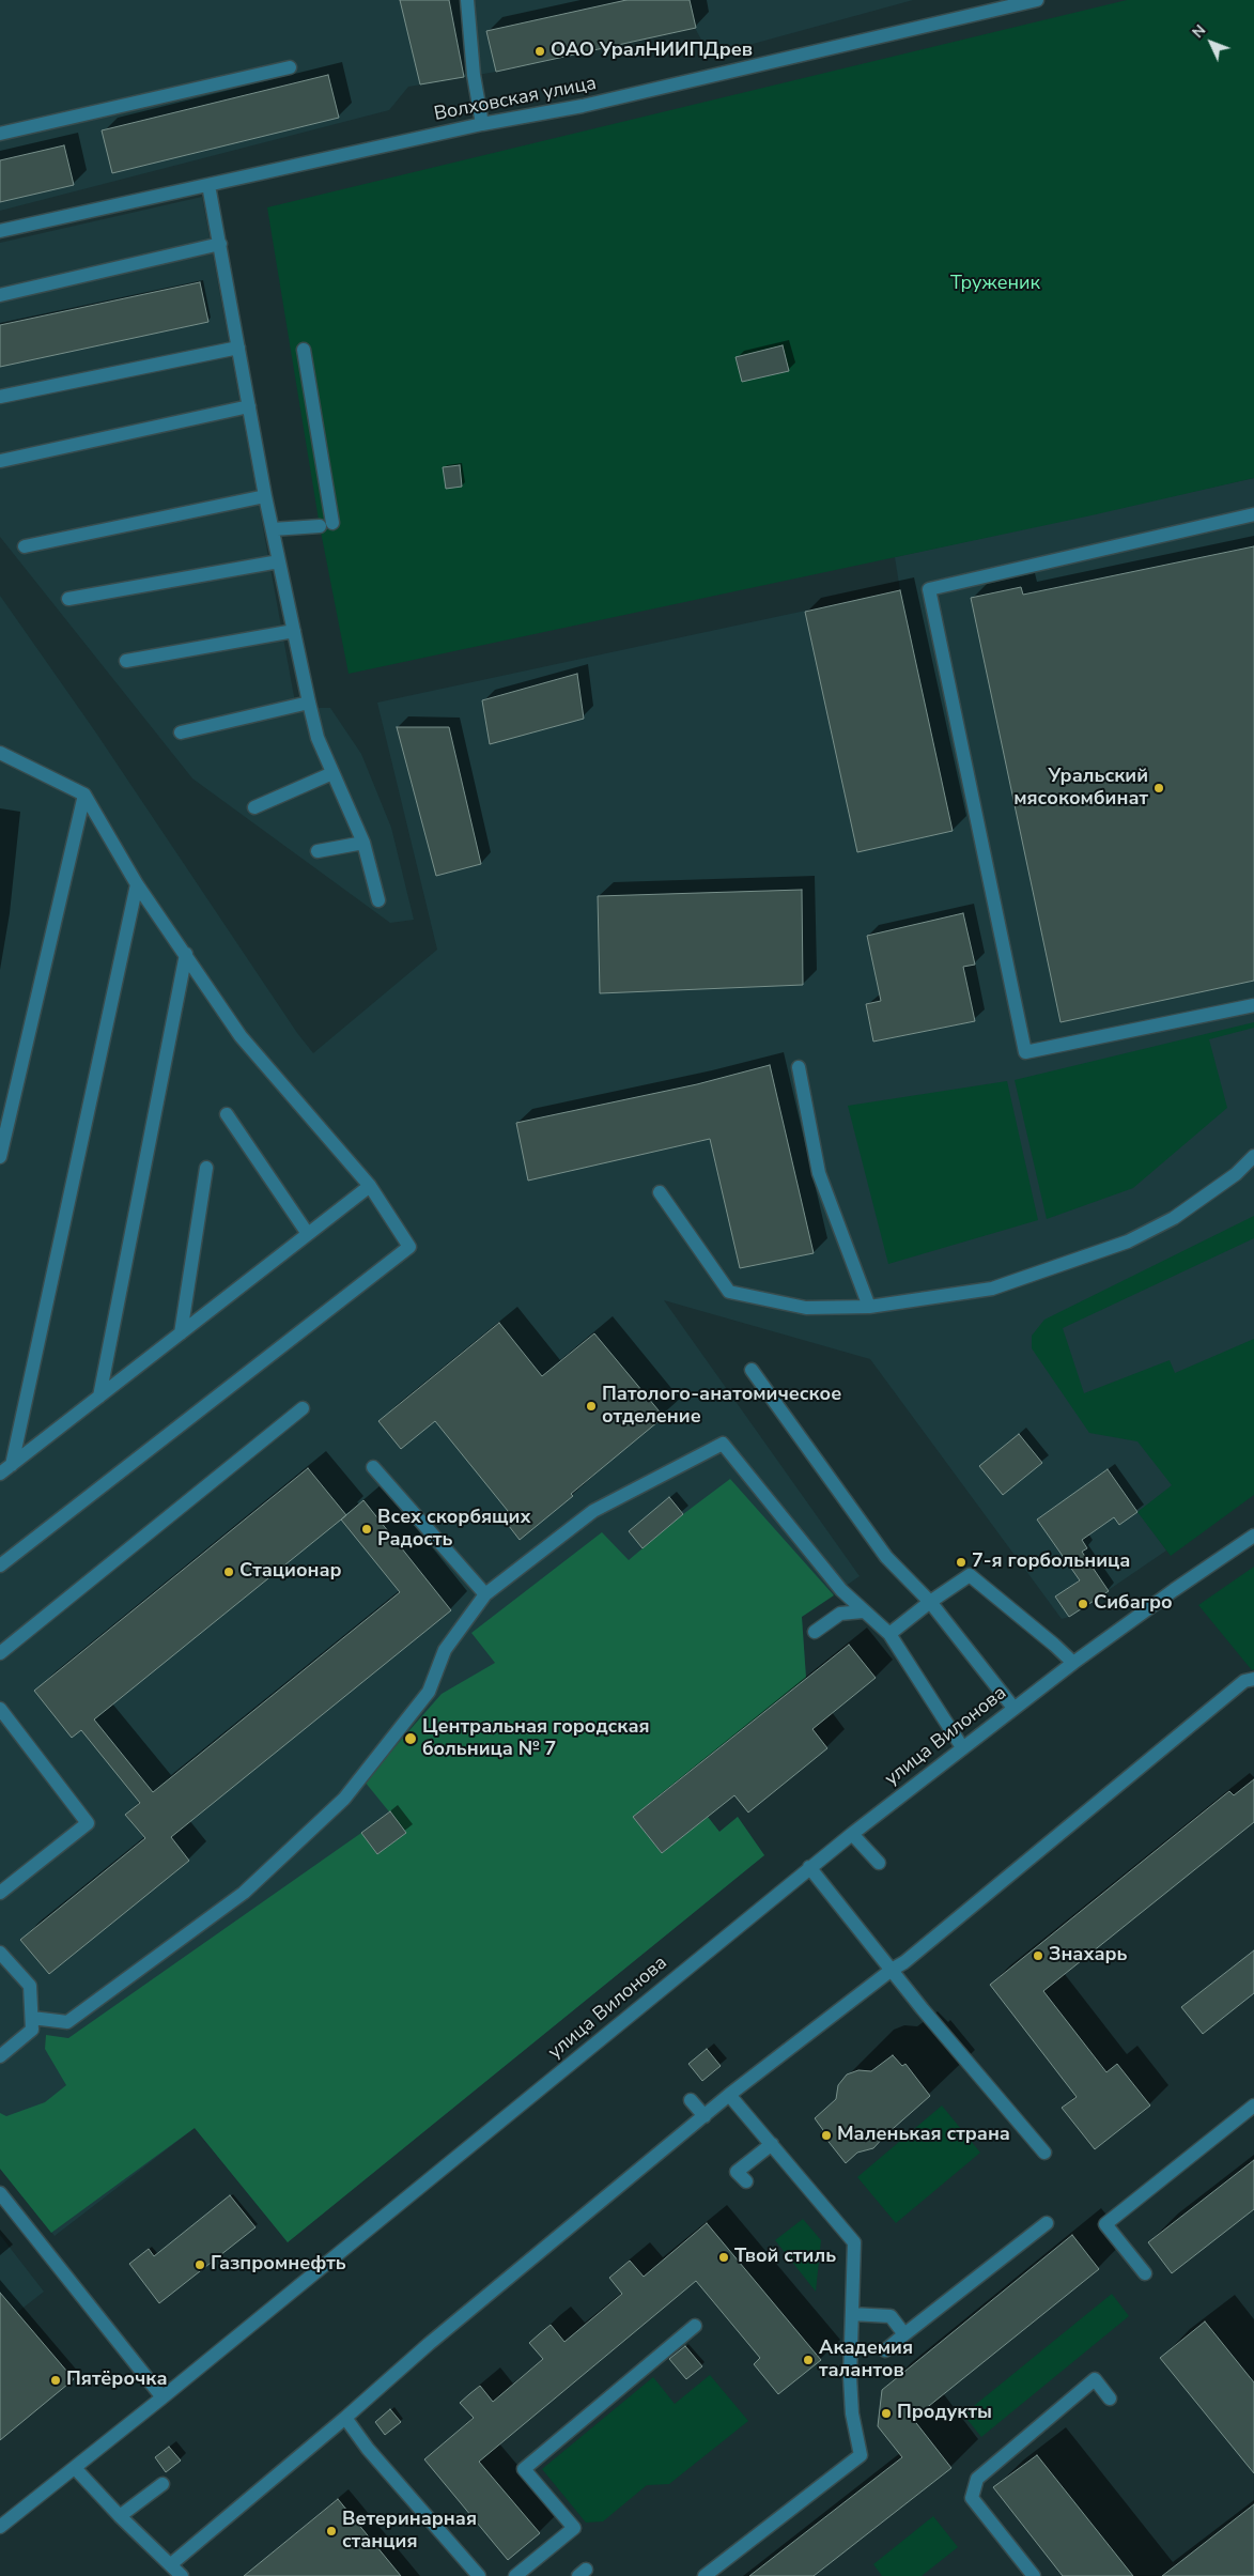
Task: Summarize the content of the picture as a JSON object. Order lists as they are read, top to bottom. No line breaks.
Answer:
{"streets":{"street":["Волховская улица","улица Вилонова"]},"parks":["Труженик"],"places":["ОАО УралНИИПДрев","Уральский мясокомбинат","Патолого-анатомическое отделение","Всех скорбящих Радость","7-я горбольница","Стационар","Сибагро","Центральная городская больница № 7","Знахарь","Маленькая страна","Твой стиль","Газпромнефть","Академия талантов","Пятёрочка","Продукты","Ветеринарная станция"],"north":"top left"}
